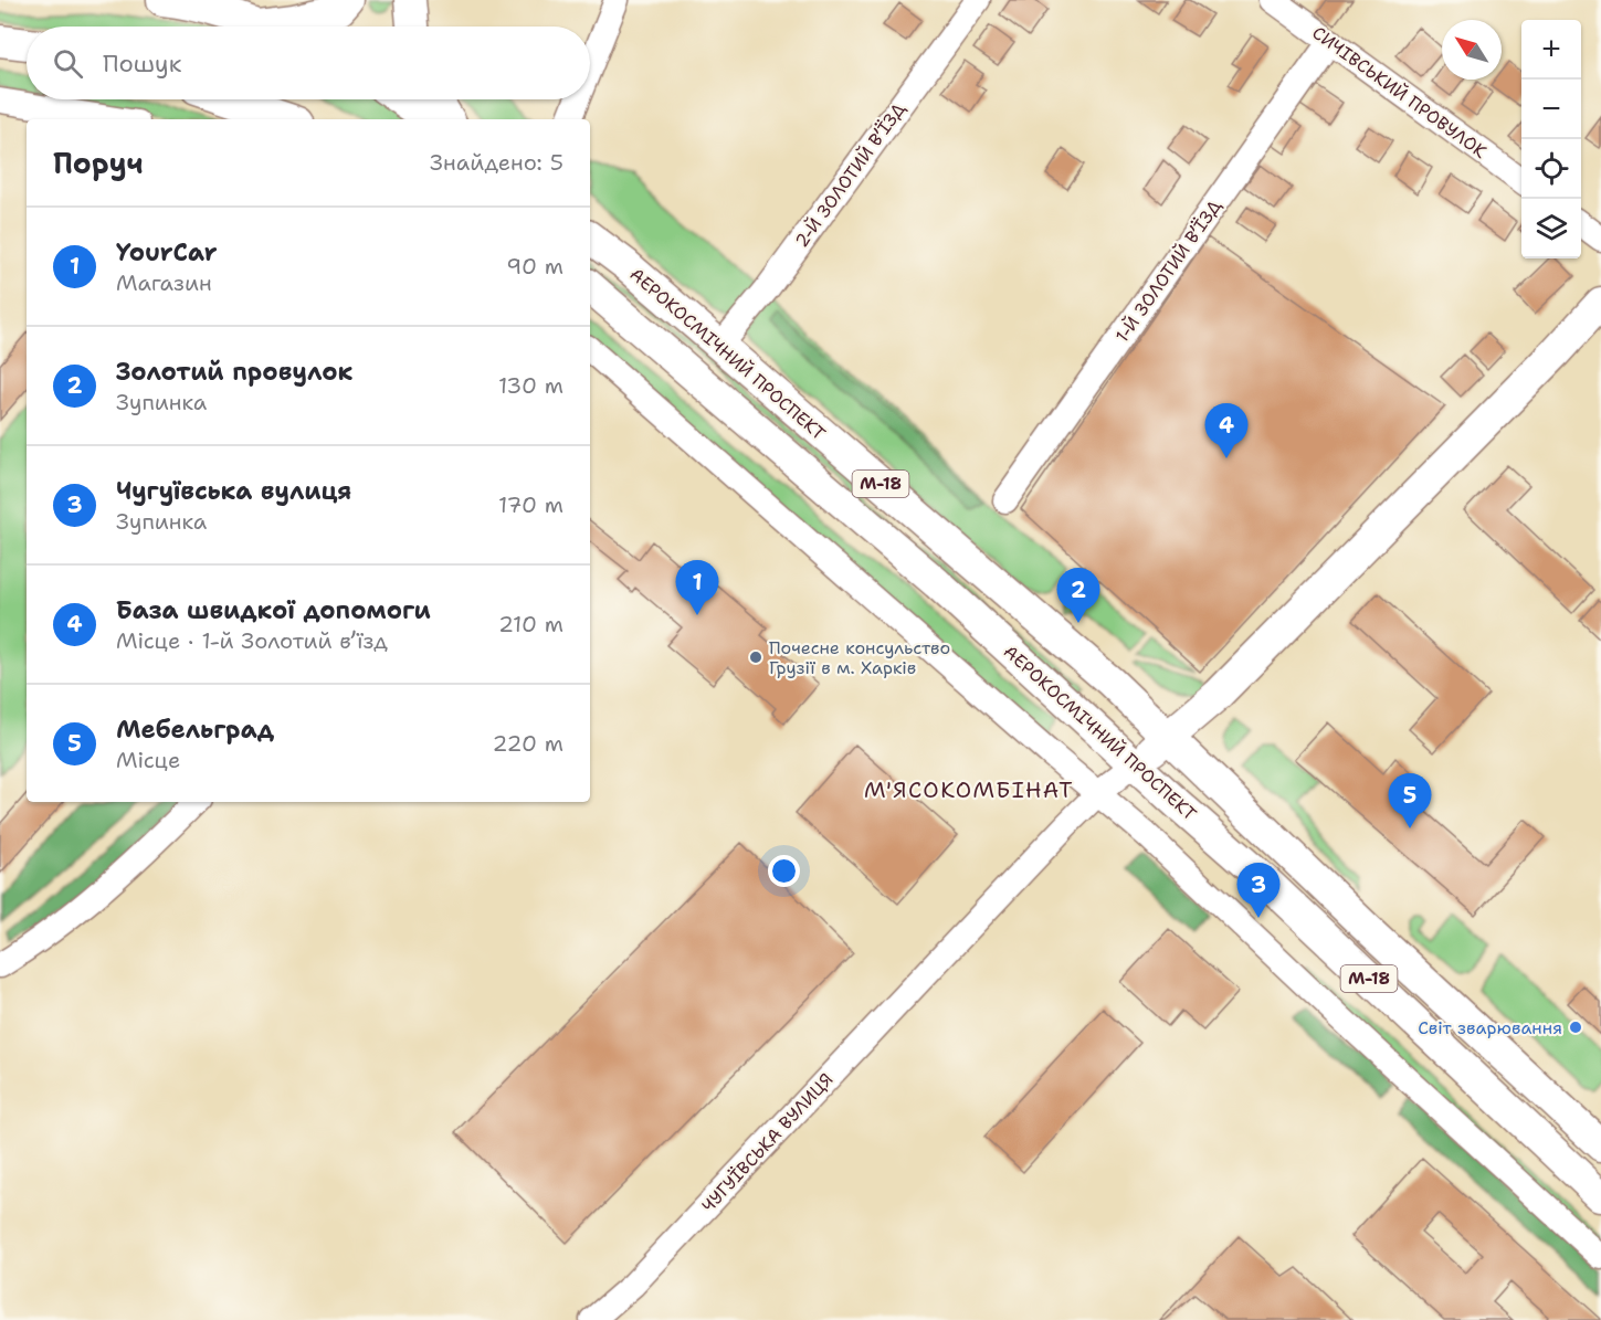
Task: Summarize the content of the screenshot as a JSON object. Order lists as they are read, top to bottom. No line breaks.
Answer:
{"streets":{"main road":["АЕРОКОСМІЧНИЙ ПРОСПЕКТ","М-18"],"street":["СИЧІВСЬКИЙ ПРОВУЛОК","2-Й ЗОЛОТИЙ В’ЇЗД","1-Й ЗОЛОТИЙ В’ЇЗД","ЧУГУЇВСЬКА ВУЛИЦЯ"]},"crossings":[["СИЧІВСЬКИЙ ПРОВУЛОК","1-Й ЗОЛОТИЙ В’ЇЗД"],["2-Й ЗОЛОТИЙ В’ЇЗД","АЕРОКОСМІЧНИЙ ПРОСПЕКТ"],["АЕРОКОСМІЧНИЙ ПРОСПЕКТ","ЧУГУЇВСЬКА ВУЛИЦЯ"]],"districts":["М'ЯСОКОМБІНАТ"],"places":["Почесне консульство Грузії в м. Харків","Світ зварювання"],"north":"top left","page":{"map_buttons":["+","−"],"search":"Пошук","heading":["Поруч","Знайдено: 5"],"list":[{"mark":"1","name":"YourCar","note":"Магазин","value":"90 m"},{"mark":"2","name":"Золотий провулок","note":"Зупинка","value":"130 m"},{"mark":"3","name":"Чугуївська вулиця","note":"Зупинка","value":"170 m"},{"mark":"4","name":"База швидкої допомоги","note":"Місце · 1-й Золотий в’їзд","value":"210 m"},{"mark":"5","name":"Мебельград","note":"Місце","value":"220 m"}],"pins":["4","1","2","5","3"]}}
